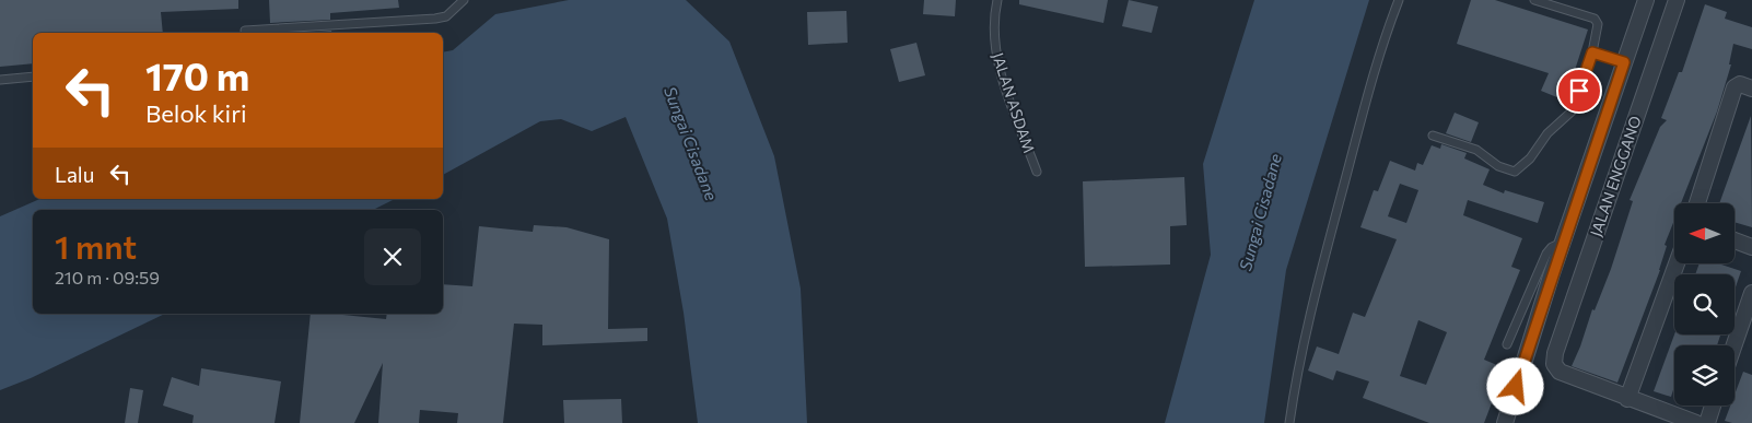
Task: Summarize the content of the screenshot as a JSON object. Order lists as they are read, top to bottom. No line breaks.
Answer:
{"streets":{"street":["JALAN ENGGANO"],"lane":["JALAN ASDAM"]},"water":["Sungai Cisadane"],"north":"left","page":{"turn":["170 m","Belok kiri"],"then":"Lalu","heading":["1 mnt","210 m · 09:59"]}}
